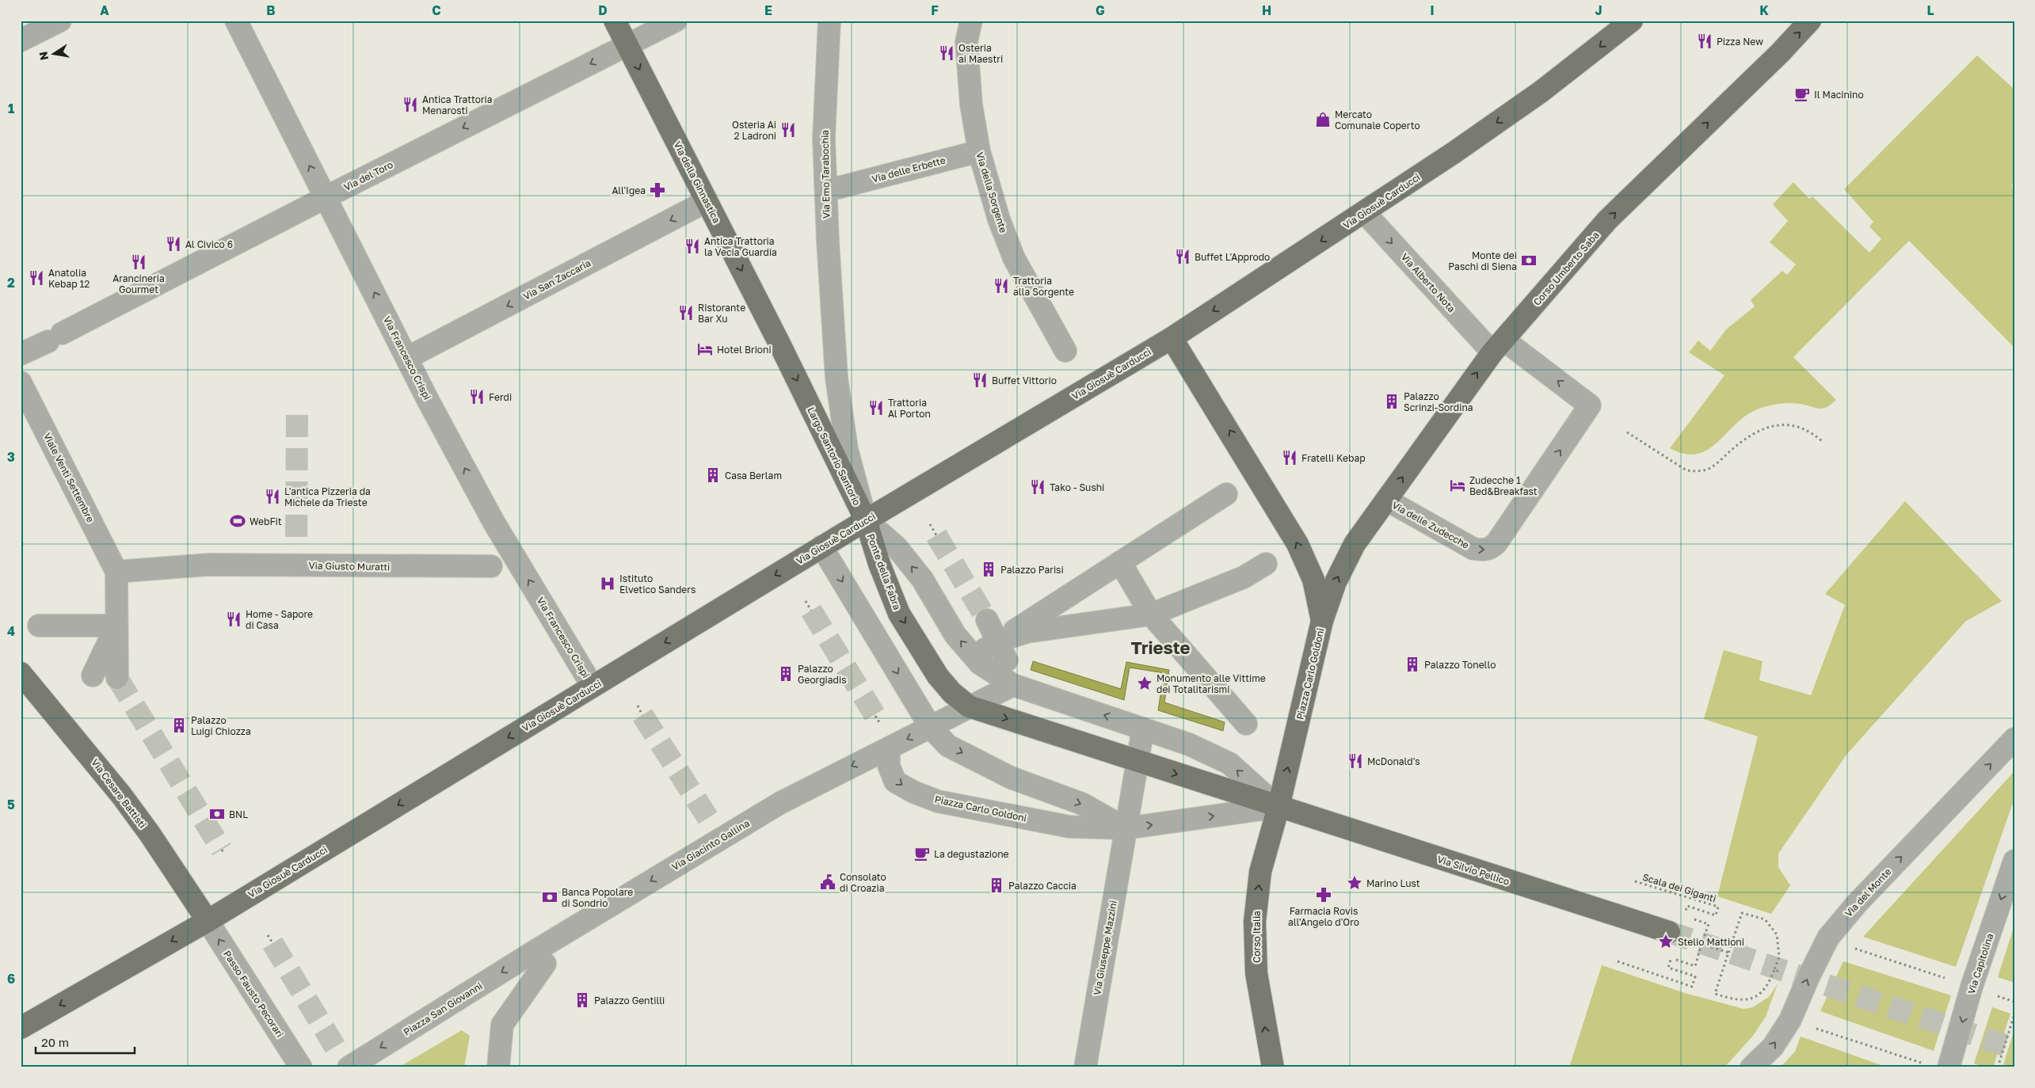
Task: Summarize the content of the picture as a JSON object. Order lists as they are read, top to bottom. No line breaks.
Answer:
{"streets":{"main road":["Via della Ginnastica","Via Giosuè Carducci","Corso Umberto Saba","Largo Santorio Santorio","Ponte della Fabra","Piazza Carlo Goldoni","Via Cesare Battisti","Via Silvio Pellico","Corso Italia"],"street":["Via delle Erbette","Via Emo Tarabochia","Via del Toro","Via della Sorgente","Via San Zaccaria","Via Alberto Nota","Via Francesco Crispi","Viale Venti Settembre","Via delle Zudecche","Via Giusto Muratti","Via Giacinto Gallina","Via del Monte","Via Giuseppe Mazzini","Via Capitolina","Passo Fausto Pecorari","Piazza San Giovanni"],"path":["Scala dei Giganti"]},"crossings":[["Via delle Erbette","Via della Sorgente"],["Via Emo Tarabochia","Largo Santorio Santorio"],["Via del Toro","Via della Ginnastica"],["Via del Toro","Via Francesco Crispi"],["Via della Ginnastica","Via San Zaccaria"],["Via della Ginnastica","Largo Santorio Santorio"],["Via Giosuè Carducci","Via Alberto Nota"],["Via Giosuè Carducci","Via Francesco Crispi"],["Via Giosuè Carducci","Largo Santorio Santorio"],["Via Giosuè Carducci","Ponte della Fabra"],["Via Giosuè Carducci","Via Cesare Battisti"],["Via Giosuè Carducci","Passo Fausto Pecorari"],["Corso Umberto Saba","Via Alberto Nota"],["Corso Umberto Saba","Via delle Zudecche"],["Corso Umberto Saba","Piazza Carlo Goldoni"],["Via San Zaccaria","Via Francesco Crispi"],["Via Alberto Nota","Via delle Zudecche"],["Largo Santorio Santorio","Ponte della Fabra"],["Viale Venti Settembre","Via Giusto Muratti"],["Piazza Carlo Goldoni","Via Giacinto Gallina"],["Piazza Carlo Goldoni","Via Silvio Pellico"],["Piazza Carlo Goldoni","Corso Italia"],["Piazza Carlo Goldoni","Via Giuseppe Mazzini"],["Via Cesare Battisti","Passo Fausto Pecorari"],["Via Giacinto Gallina","Piazza San Giovanni"],["Via Silvio Pellico","Corso Italia"]],"one_way":["Via del Toro","Via della Ginnastica","Via Giosuè Carducci","Corso Umberto Saba","Via San Zaccaria","Via Francesco Crispi","Via Giacinto Gallina","Via del Monte","Corso Italia","Via Capitolina","Passo Fausto Pecorari","Piazza San Giovanni"],"districts":["Trieste"],"places":{"restaurant":["Pizza New","Osteria ai Maestri","Antica Trattoria Menarosti","Osteria Ai 2 Ladroni","Al Civico 6","Antica Trattoria la Vecia Guardia","Buffet L'Approdo","Arancineria Gourmet","Anatolia Kebap 12","Trattoria alla Sorgente","Ristorante Bar Xu","Buffet Vittorio","Ferdi","Trattoria Al Porton","Fratelli Kebap","Tako - Sushi","L'antica Pizzeria da Michele da Trieste","Home - Sapore di Casa","McDonald's"],"cafe":["Il Macinino","La degustazione"],"shop":["Mercato Comunale Coperto"],"pharmacy":["All'Igea","Farmacia Rovis all'Angelo d'Oro"],"bank":["Monte dei Paschi di Siena","BNL","Banca Popolare di Sondrio"],"hotel":["Hotel Brioni","Zudecche 1 Bed&Breakfast"],"building":["Palazzo Scrinzi-Sordina","Casa Berlam","Palazzo Parisi","Palazzo Tonello","Palazzo Georgiadis","Palazzo Luigi Chiozza","Palazzo Caccia","Palazzo Gentilli"],"sports":["WebFit"],"hospital":["Istituto Elvetico Sanders"],"place":["Monumento alle Vittime dei Totalitarismi","Marino Lust","Stelio Mattioni"],"public building":["Consolato di Croazia"]},"scale_bar":"20 m","north":"left","grid":{"columns":["A","B","C","D","E","F","G","H","I","J","K","L"],"rows":["1","2","3","4","5","6"]}}
